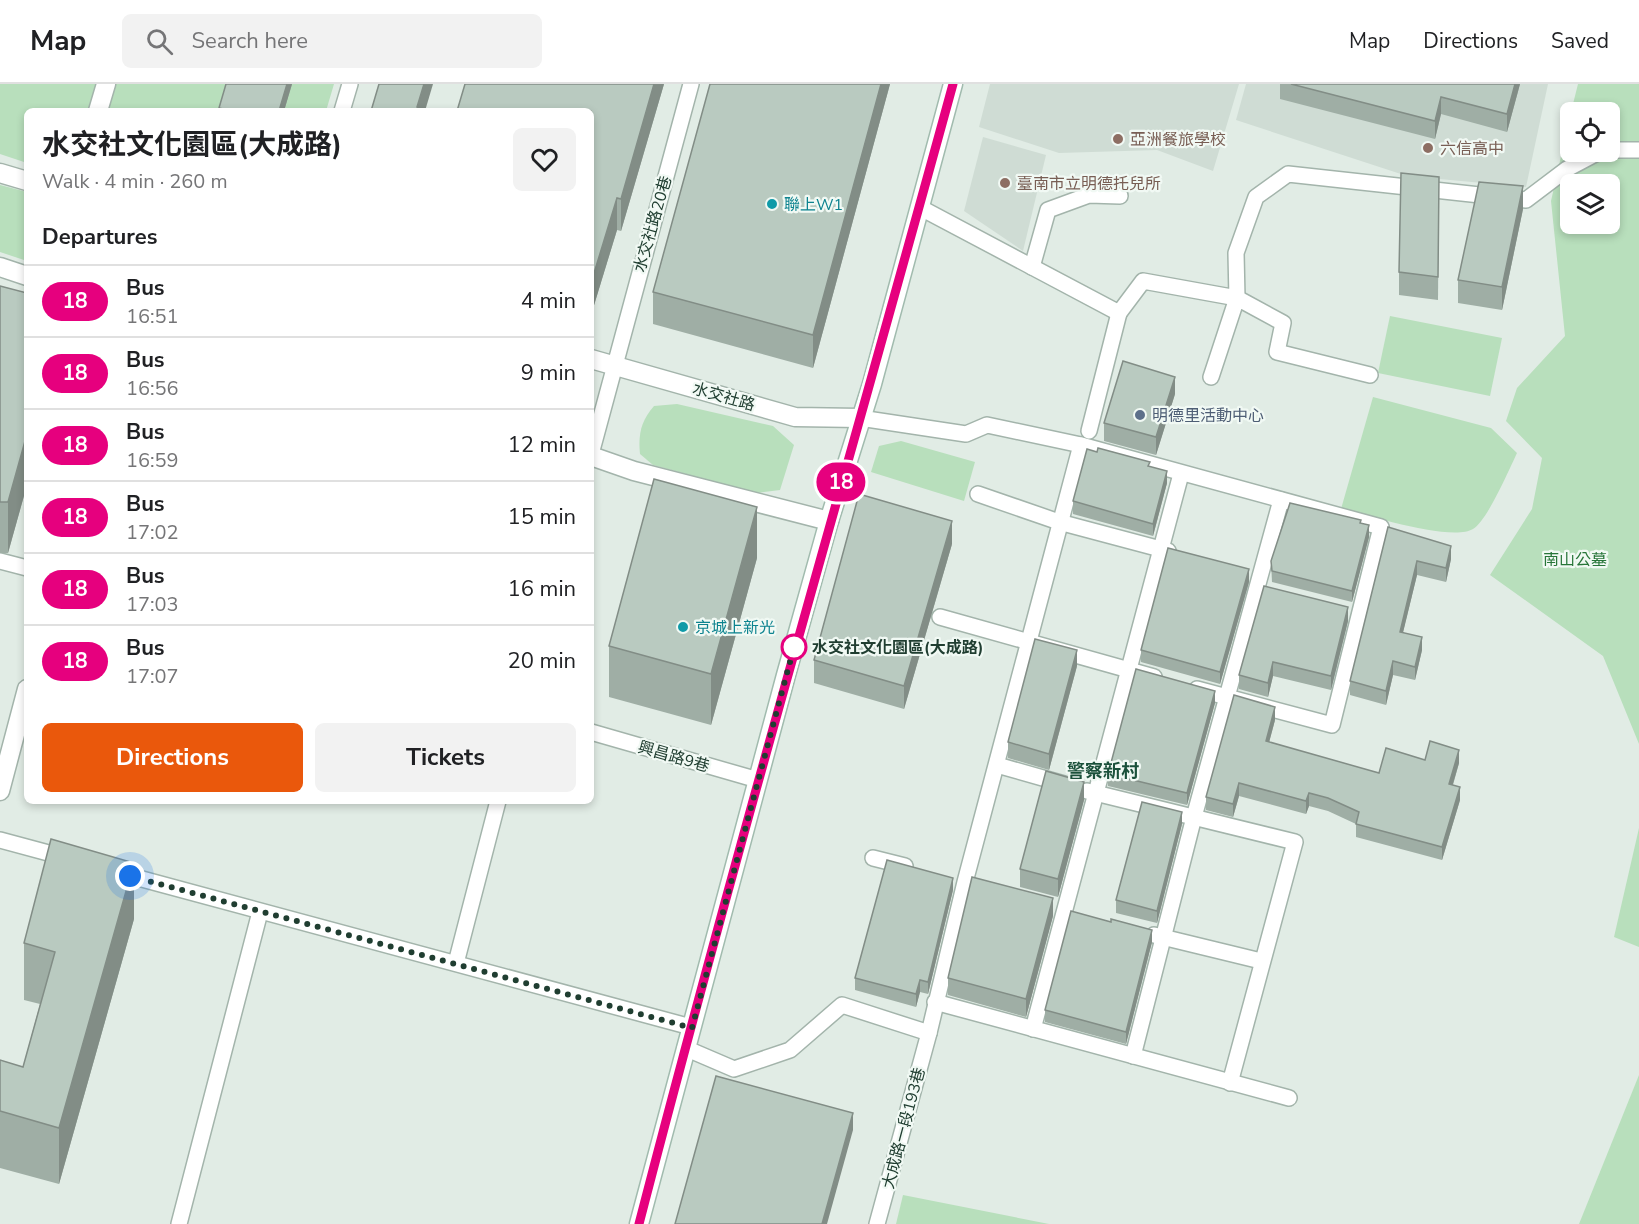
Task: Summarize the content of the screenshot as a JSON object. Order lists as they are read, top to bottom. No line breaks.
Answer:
{"streets":{"street":["水交社路"],"lane":["水交社路20巷","興昌路9巷","大成路一段193巷"]},"crossings":[["水交社路20巷","水交社路"]],"districts":["警察新村"],"parks":["南山公墓"],"places":["亞洲餐旅學校","六信高中","臺南市立明德托兒所","聯上W1","明德里活動中心","京城上新光","水交社文化園區(大成路)"],"lines":["bus line 18"],"page":{"header":"Map","search":"Search here","nav":["Map","Directions","Saved"],"on_map":"18","heading":[["水交社文化園區(大成路)","Walk · 4 min · 260 m"],"Departures"],"list":[{"mark":"18","name":"Bus","note":"16:51","value":"4 min"},{"mark":"18","name":"Bus","note":"16:56","value":"9 min"},{"mark":"18","name":"Bus","note":"16:59","value":"12 min"},{"mark":"18","name":"Bus","note":"17:02","value":"15 min"},{"mark":"18","name":"Bus","note":"17:03","value":"16 min"},{"mark":"18","name":"Bus","note":"17:07","value":"20 min"}],"buttons":["Directions","Tickets"]}}
